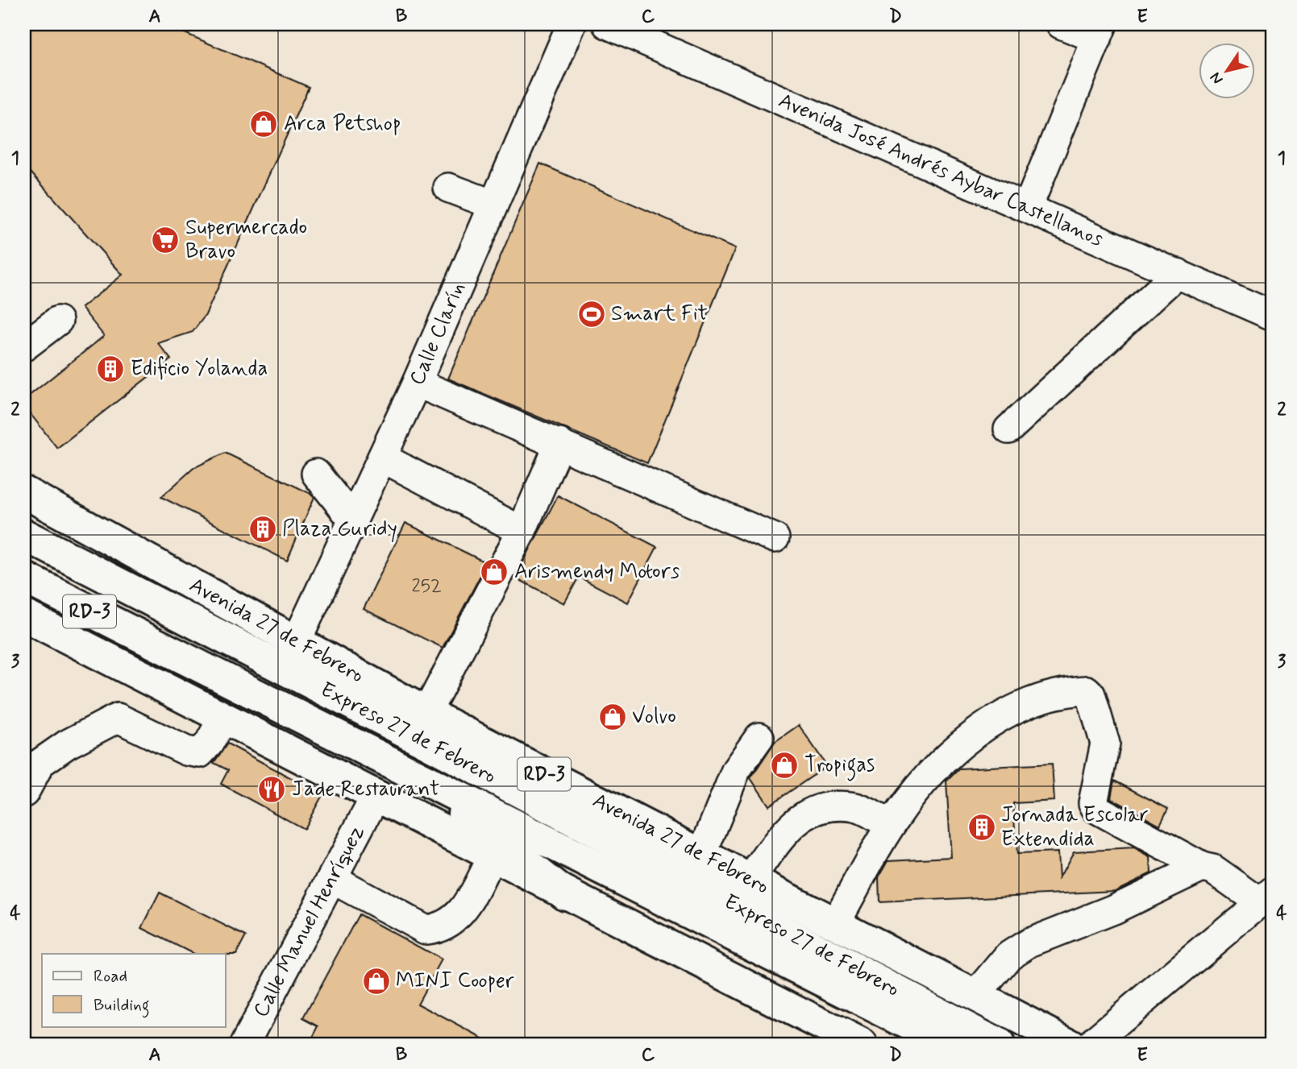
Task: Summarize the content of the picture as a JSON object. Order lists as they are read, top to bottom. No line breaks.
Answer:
{"streets":{"main road":["RD-3","Avenida 27 de Febrero","Expreso 27 de Febrero"],"street":["Avenida José Andrés Aybar Castellanos","Calle Clarín","Calle Manuel Henríquez"]},"crossings":[["Calle Clarín","Avenida 27 de Febrero"],["RD-3","Calle Manuel Henríquez"],["Avenida 27 de Febrero","Expreso 27 de Febrero"]],"places":{"shop":["Arca Petshop","Arismendy Motors","Volvo","Tropigas","MINI Cooper"],"supermarket":["Supermercado Bravo"],"sports":["Smart Fit"],"building":["Edificio Yolanda","Plaza Guridy","Jornada Escolar Extendida"],"restaurant":["Jade Restaurant"]},"house_numbers":["252"],"legend":["Road","Building"],"north":"bottom left","grid":{"columns":["A","B","C","D","E"],"rows":["1","2","3","4"]}}
